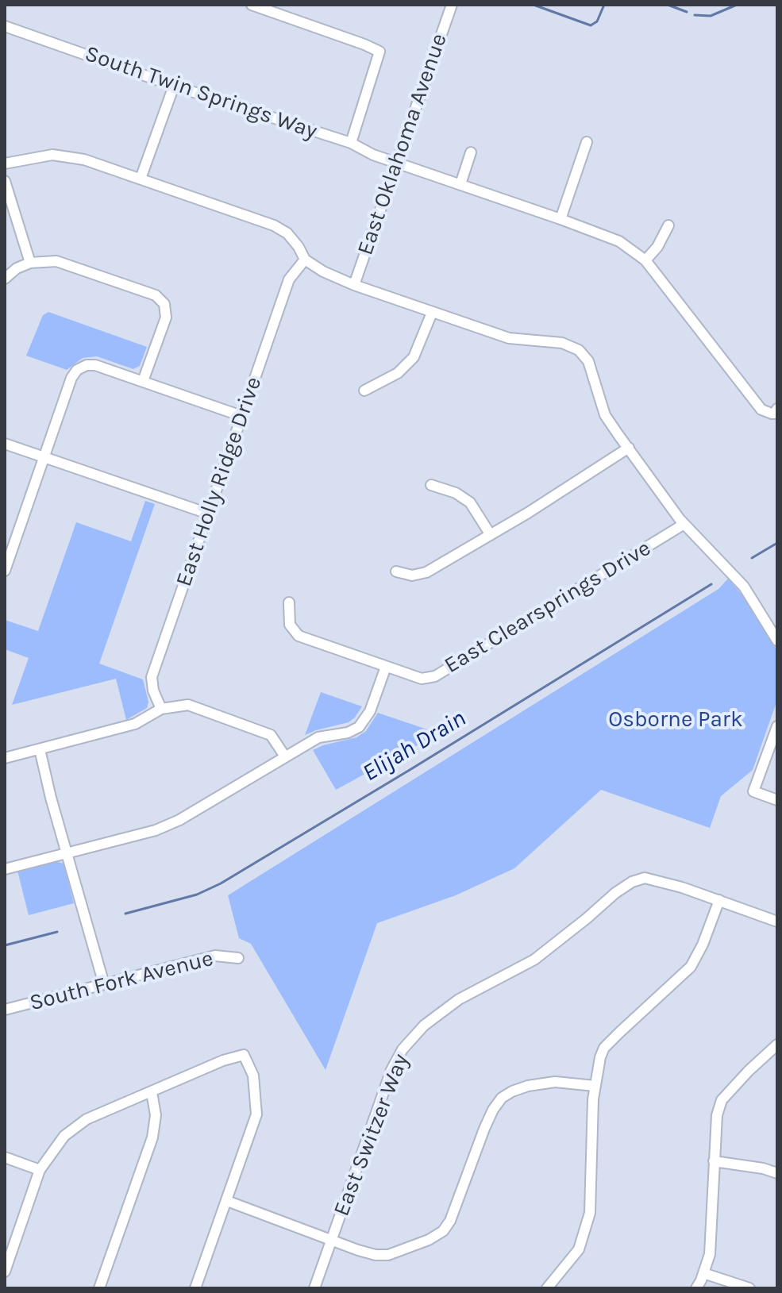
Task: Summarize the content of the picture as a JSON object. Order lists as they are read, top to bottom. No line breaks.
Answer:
{"streets":{"street":["South Twin Springs Way","East Oklahoma Avenue","East Holly Ridge Drive","East Clearsprings Drive","South Fork Avenue","East Switzer Way"]},"crossings":[["South Twin Springs Way","East Oklahoma Avenue"]],"water":["Elijah Drain"],"parks":["Osborne Park"]}
